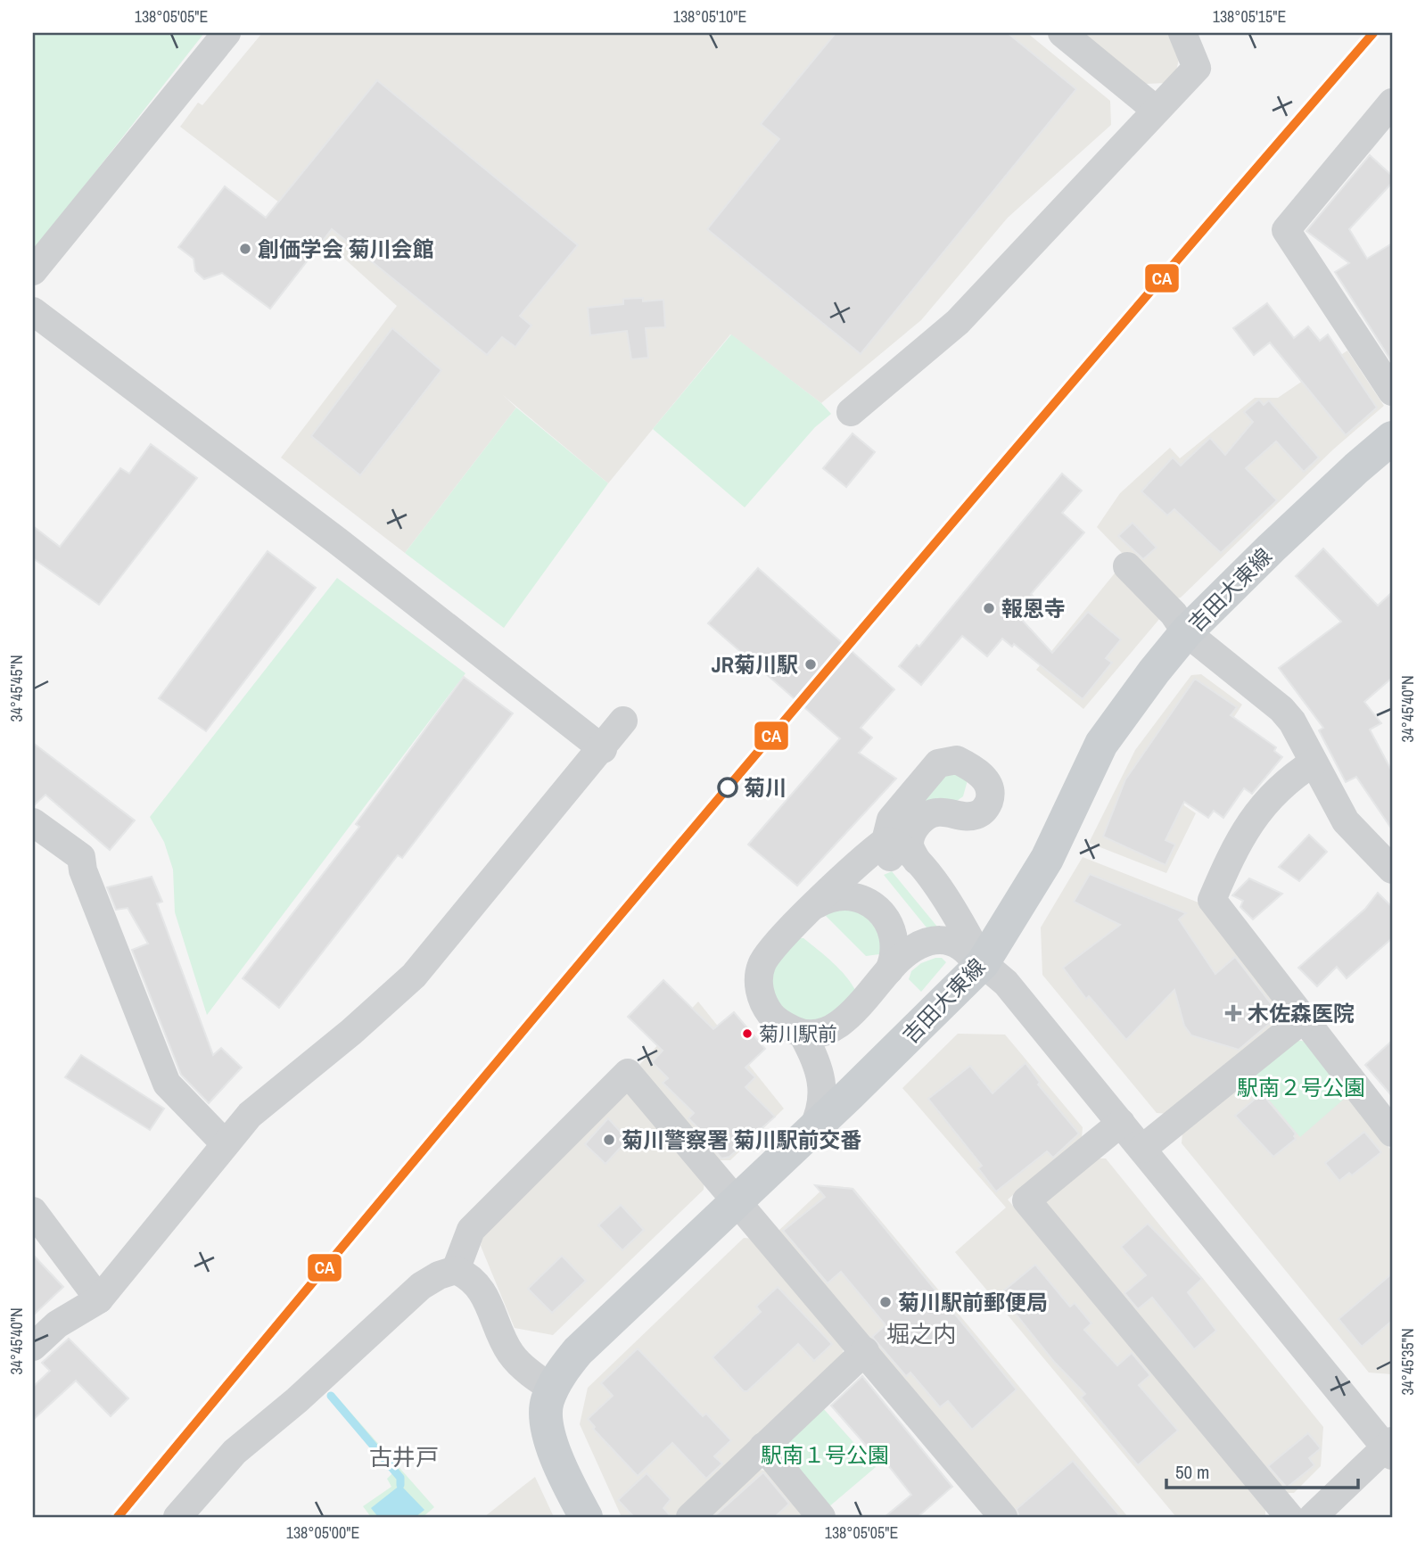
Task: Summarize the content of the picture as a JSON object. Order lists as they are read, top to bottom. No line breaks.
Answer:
{"streets":{"main road":["吉田大東線"]},"districts":["堀之内","古井戸"],"parks":["駅南２号公園","駅南１号公園"],"places":{"other":["創価学会 菊川会館","報恩寺","JR菊川駅","菊川","菊川駅前","菊川警察署 菊川駅前交番","菊川駅前郵便局"],"health":["木佐森医院"]},"lines":["transit line CA"],"scale_bar":"50 m","coordinates":["138°05'05\"E","138°05'10\"E","138°05'15\"E","34°45'45\"N","34°45'40\"N","34°45'35\"N","138°05'00\"E"]}
